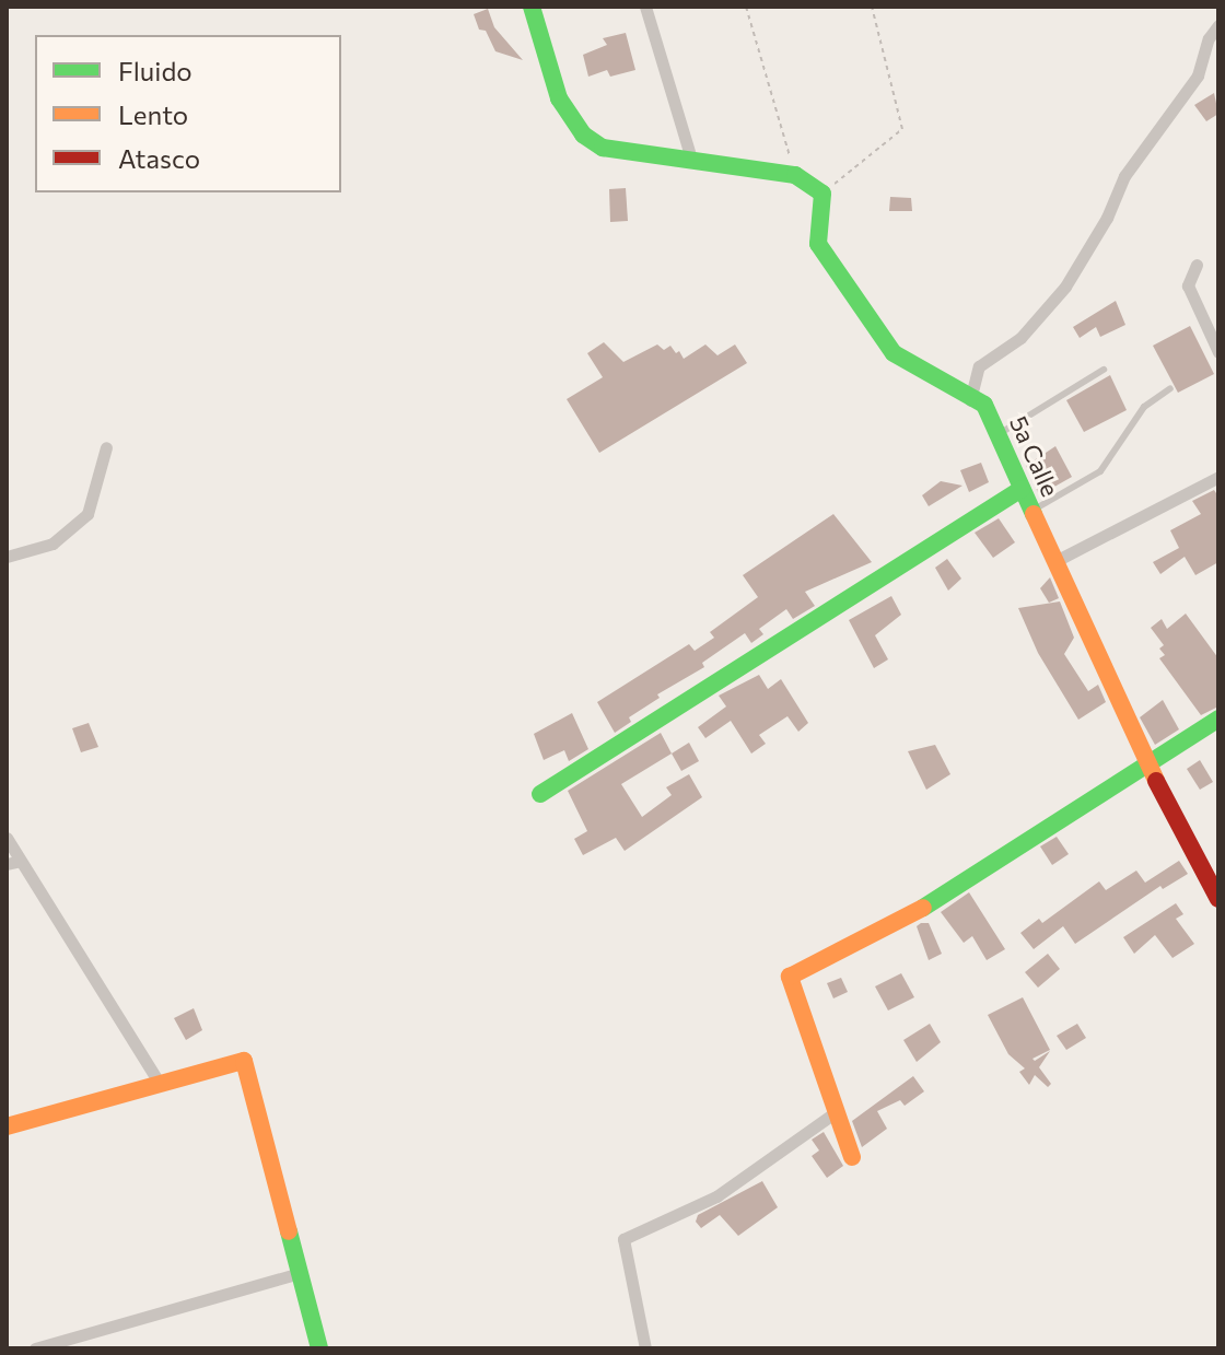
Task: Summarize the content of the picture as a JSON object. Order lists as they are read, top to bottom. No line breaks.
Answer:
{"streets":{"street":["5a Calle"]},"legend":["Fluido","Lento","Atasco"]}
